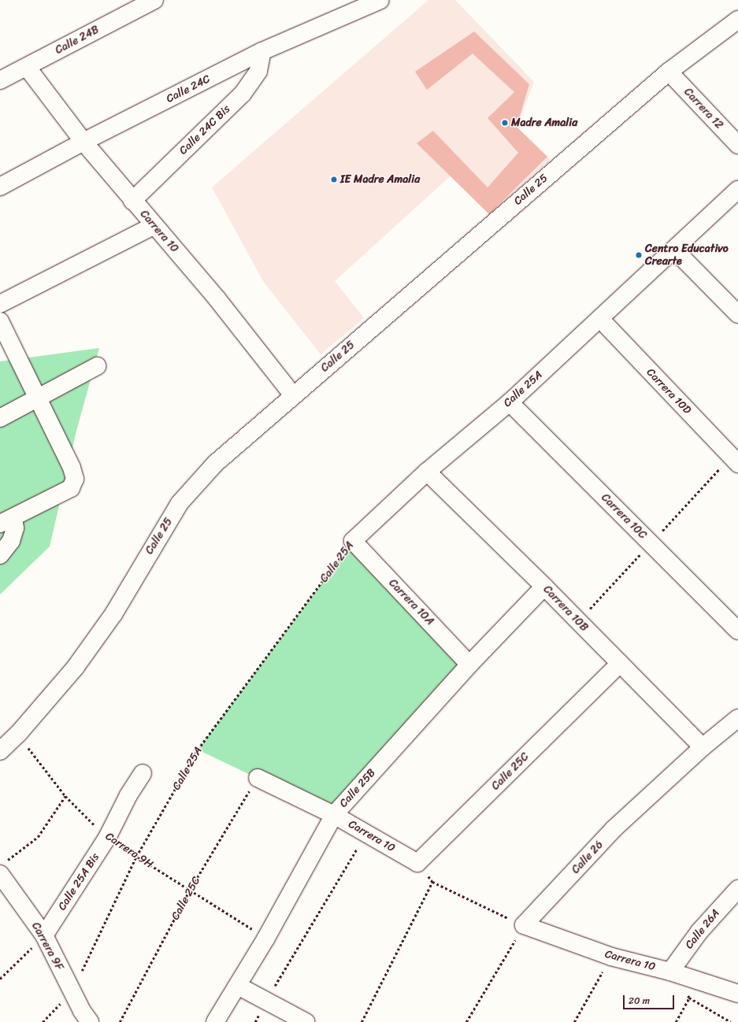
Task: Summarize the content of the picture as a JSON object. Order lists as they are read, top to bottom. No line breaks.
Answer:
{"streets":{"street":["Calle 24B","Calle 24C","Carrera 12","Calle 24C Bis","Calle 25","Carrera 10","Calle 25A","Carrera 10D","Carrera 10C","Carrera 10A","Carrera 10B","Calle 25C","Calle 25B","Calle 26","Calle 25A Bis","Calle 26A","Carrera 9F"],"path":["Carrera 9H"]},"crossings":[["Calle 24B","Carrera 10"],["Calle 24C","Calle 24C Bis"],["Calle 24C","Carrera 10"],["Carrera 12","Calle 25"],["Calle 24C Bis","Carrera 10"],["Calle 25","Carrera 10"],["Calle 25","Carrera 9H"],["Carrera 10","Calle 25C"],["Carrera 10","Calle 25B"],["Carrera 10","Calle 26"],["Carrera 10","Calle 26A"],["Calle 25A","Carrera 10D"],["Calle 25A","Carrera 10C"],["Calle 25A","Carrera 10A"],["Calle 25A","Carrera 10B"],["Calle 25A","Carrera 9H"],["Calle 25A","Carrera 9F"],["Carrera 10A","Calle 25B"],["Carrera 10B","Calle 25C"],["Carrera 10B","Calle 25B"],["Carrera 10B","Calle 26"],["Calle 25C","Carrera 9H"],["Calle 25B","Carrera 9H"],["Carrera 9H","Calle 25A Bis"],["Calle 25A Bis","Carrera 9F"]],"places":["Madre Amalia","IE Madre Amalia","Centro Educativo Crearte"],"scale_bar":"20 m"}
